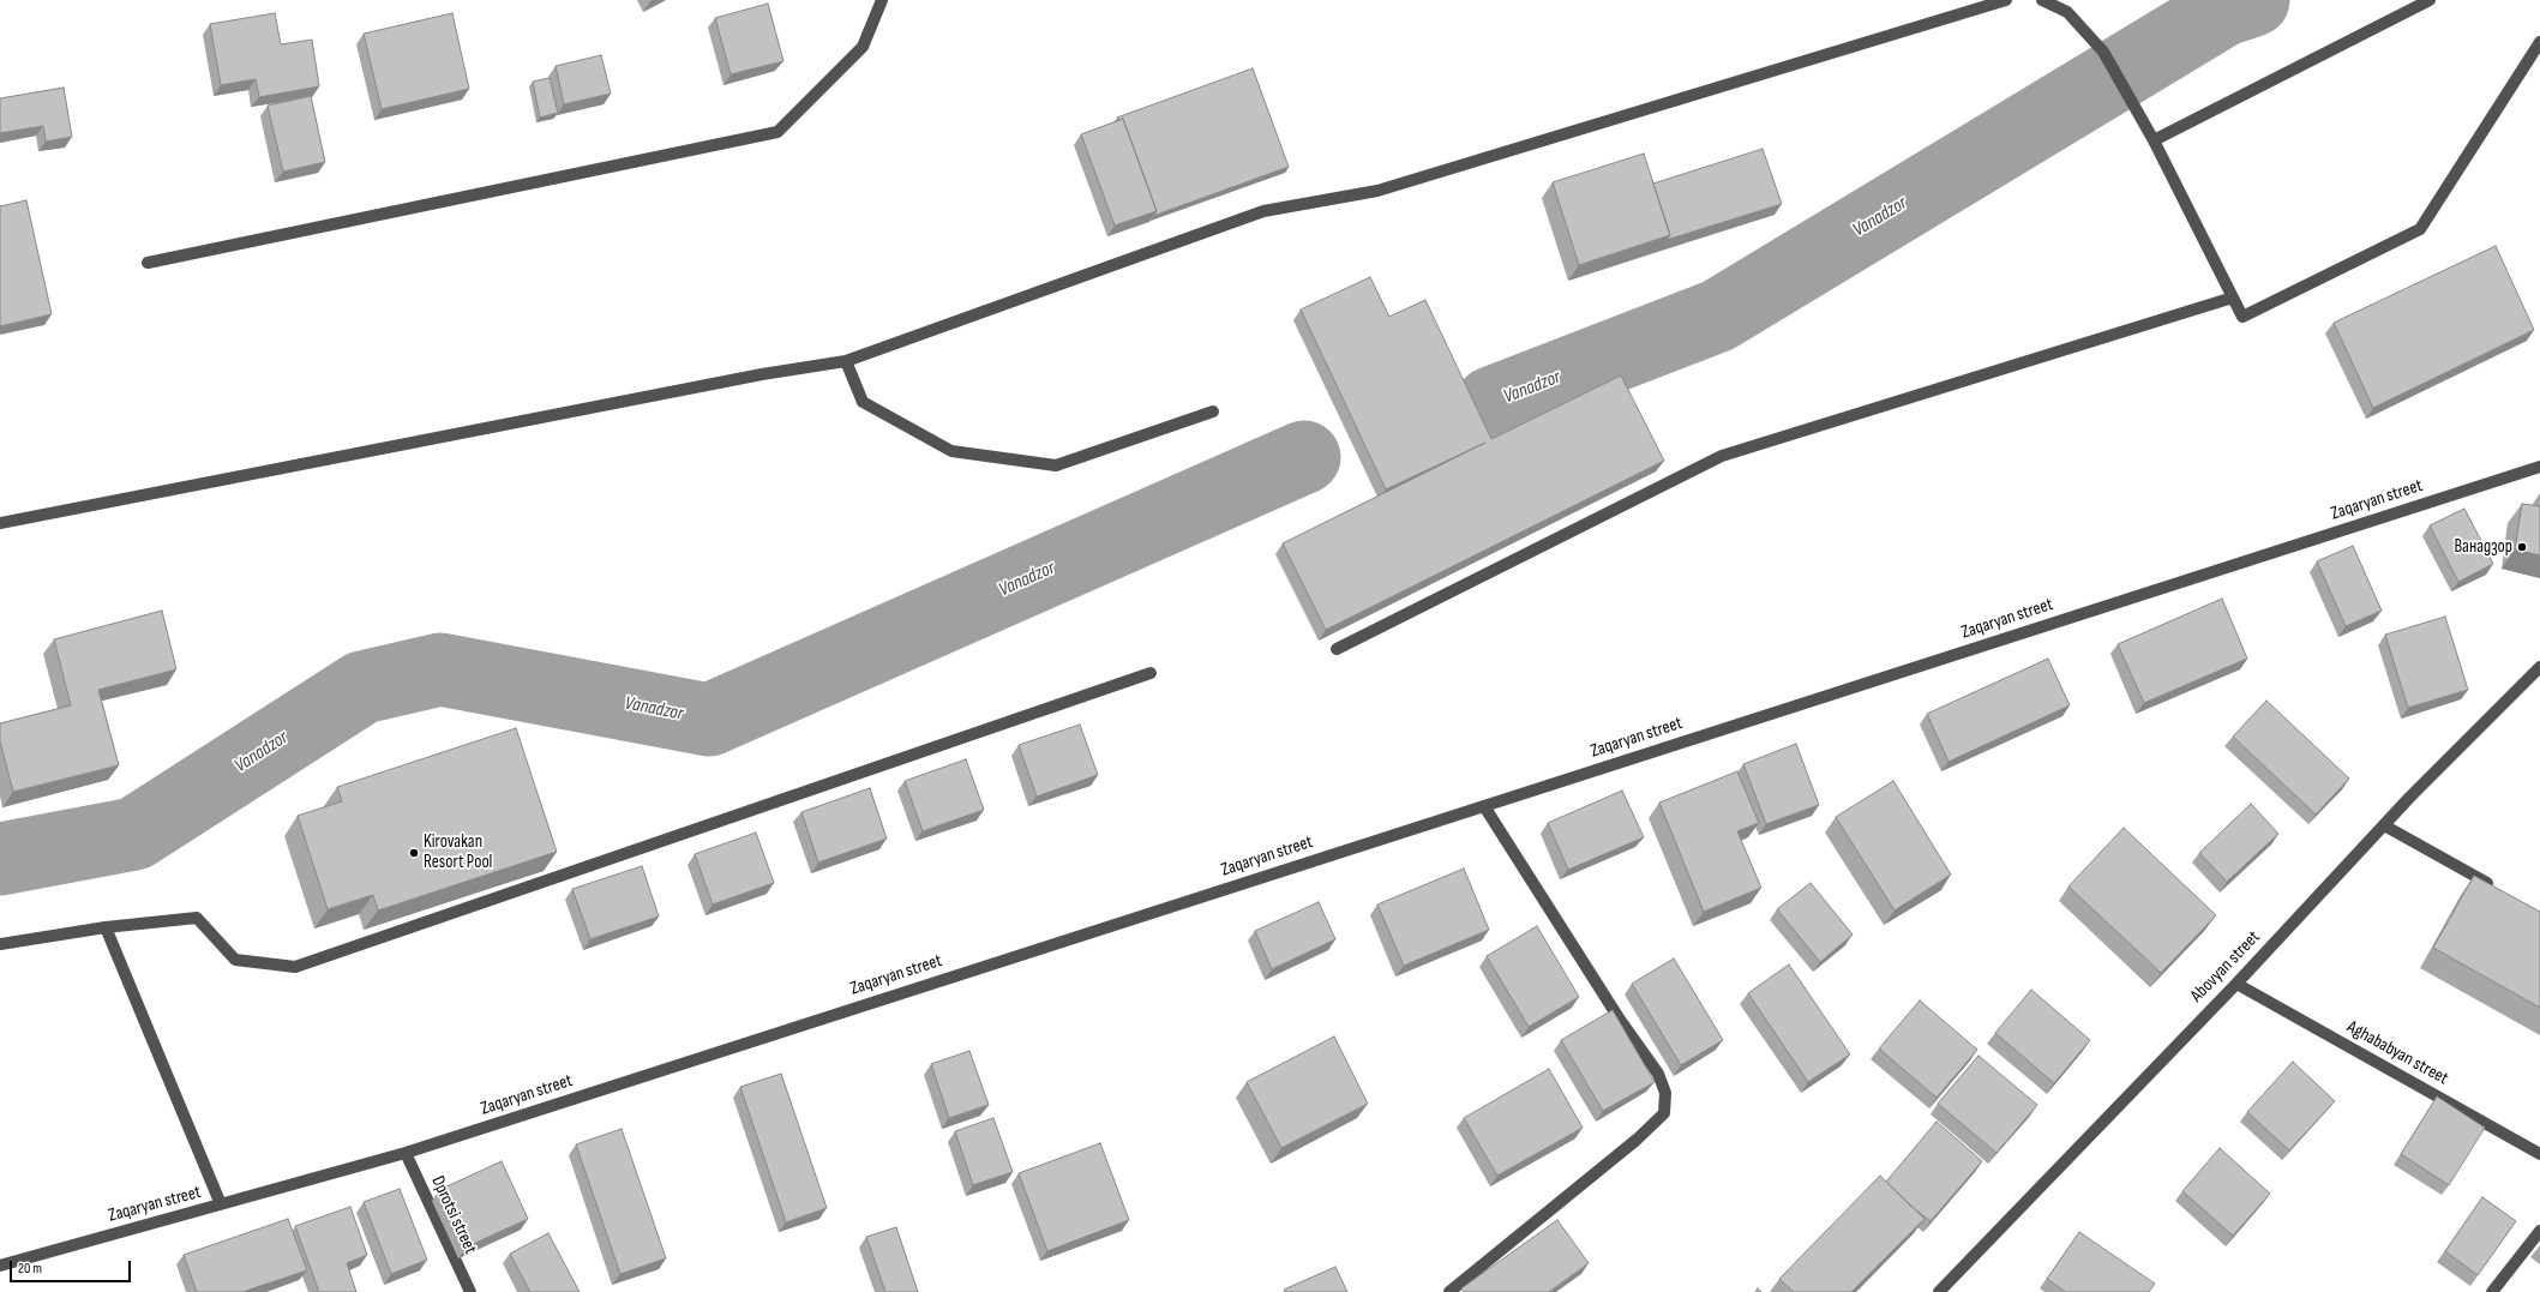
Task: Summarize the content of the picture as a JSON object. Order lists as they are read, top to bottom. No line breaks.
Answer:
{"streets":{"street":["Zaqaryan street","Abovyan street","Aghababyan street","Dprotsi street"]},"crossings":[["Zaqaryan street","Dprotsi street"],["Abovyan street","Aghababyan street"]],"water":["Vanadzor"],"places":["Ванадзор","Kirovakan Resort Pool"],"scale_bar":"20 m"}
